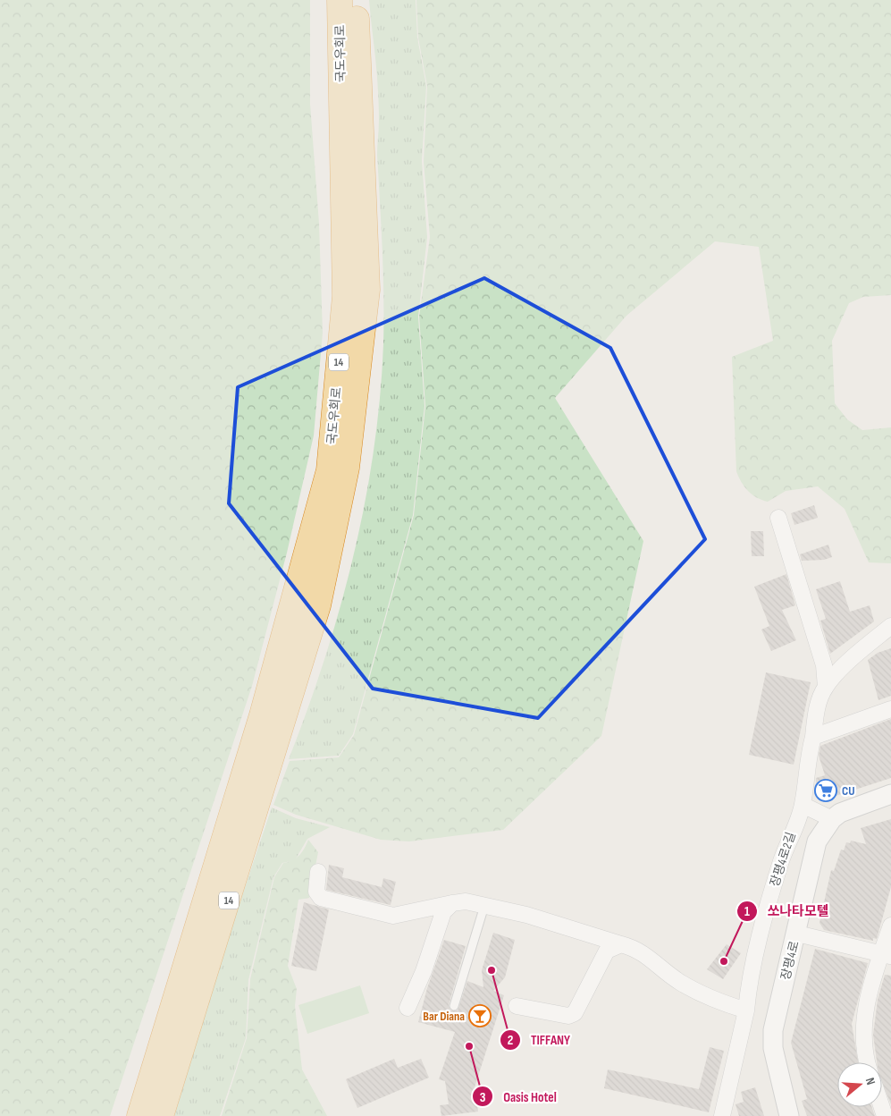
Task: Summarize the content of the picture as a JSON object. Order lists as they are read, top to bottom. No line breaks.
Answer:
{"streets":{"highway":["국도우회로","14"],"street":["장평4로2길","장평4로"]},"crossings":[["국도우회로","14"]],"places":{"supermarket":["CU"],"other":["쏘나타모텔","TIFFANY","Oasis Hotel"],"bar":["Bar Diana"]},"north":"right"}
